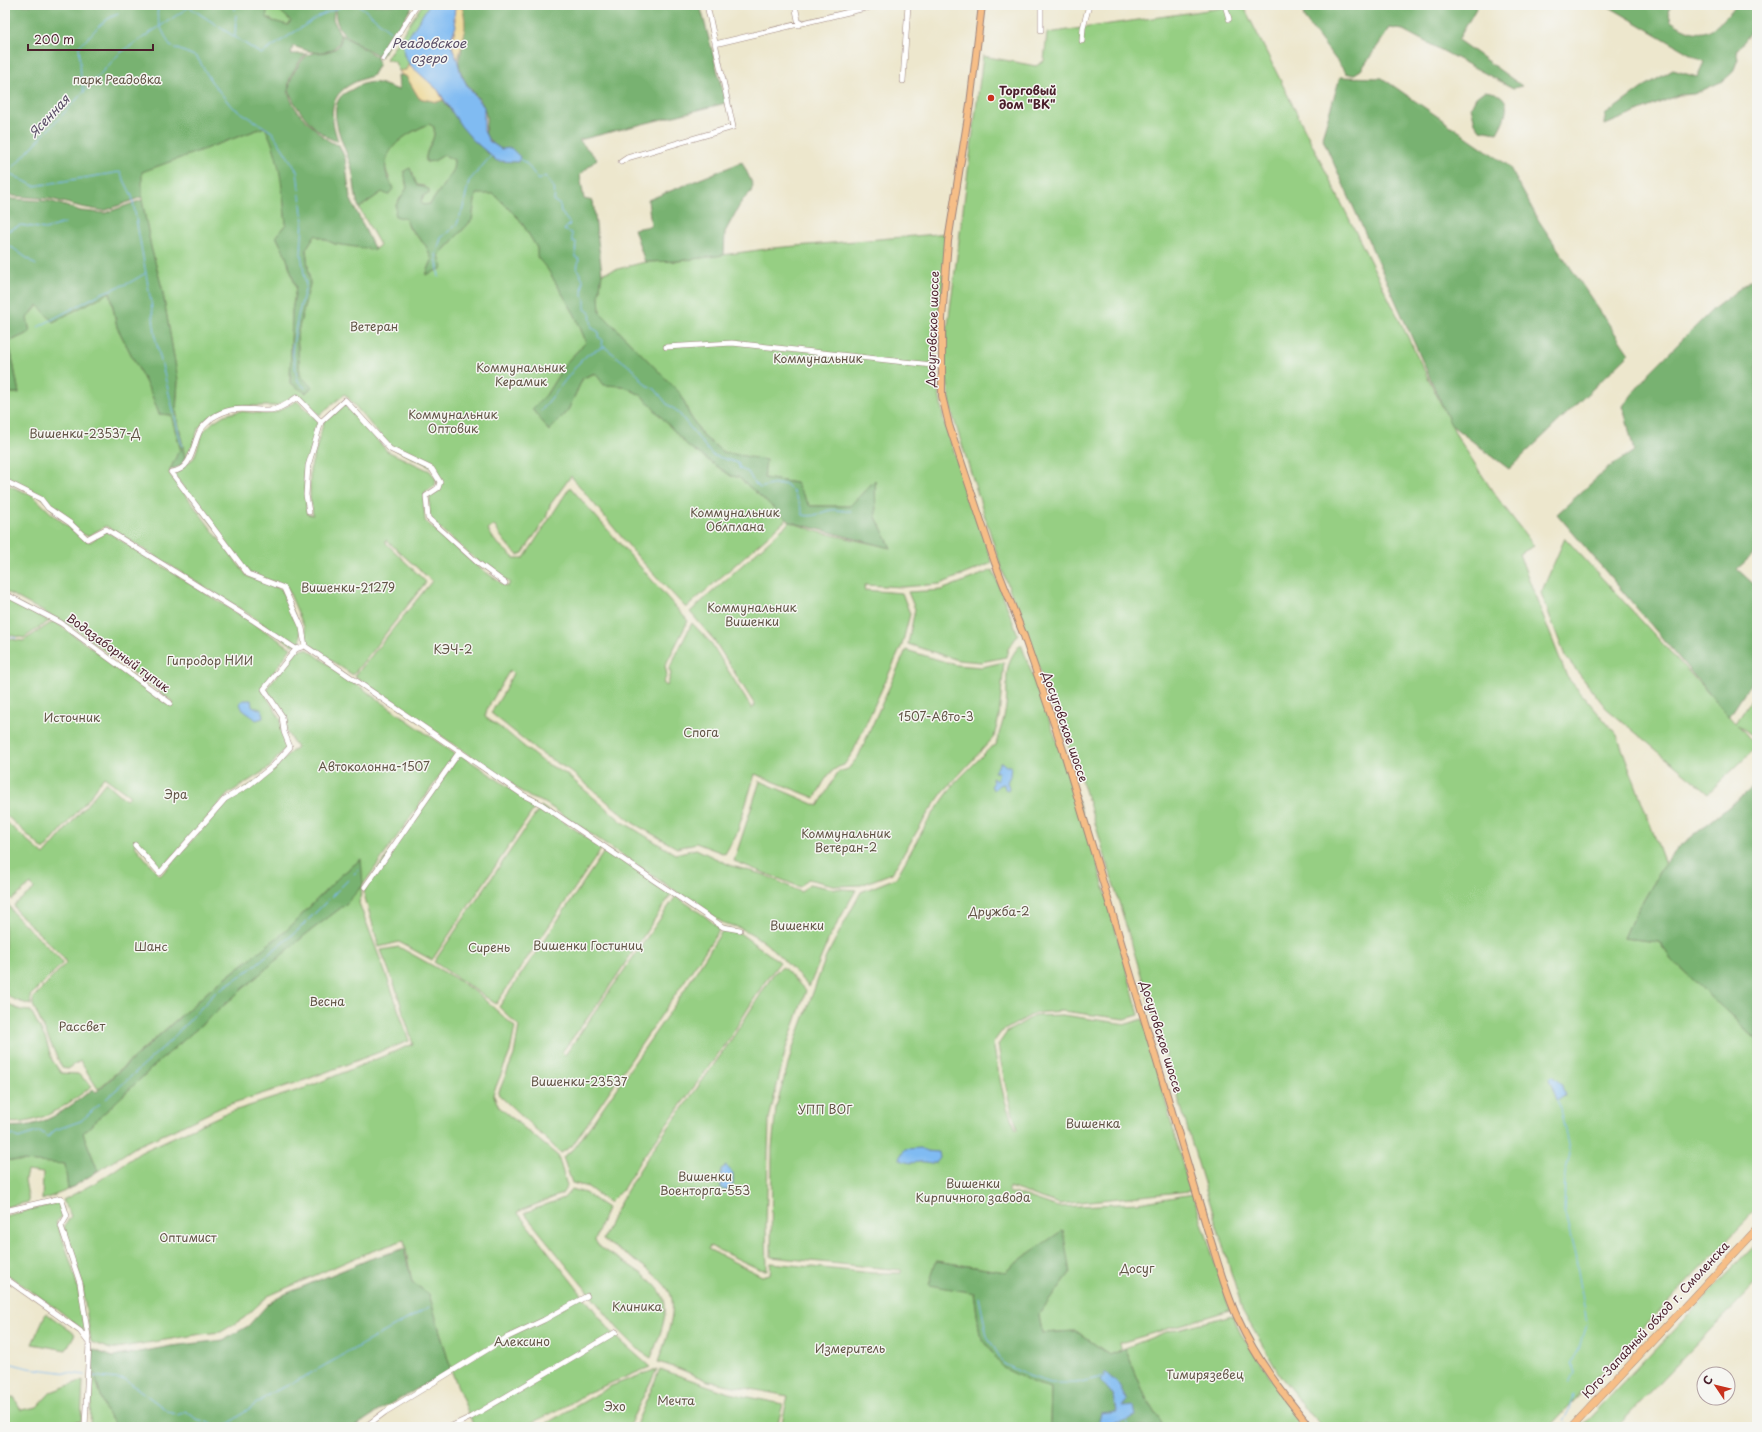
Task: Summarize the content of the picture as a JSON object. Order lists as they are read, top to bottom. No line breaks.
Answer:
{"streets":{"highway":["Юго-Западный обход г. Смоленска"],"main road":["Досуговское шоссе"],"street":["Водазаборный тупик"]},"water":["Реадовское озеро","Ясенная"],"parks":["парк Реадовка","Ветеран","Коммунальник","Коммунальник Керамик","Коммунальник Оптовик","Вишенки-23537-Д","Коммунальник Облплана","Вишенки-21279","Коммунальник Вишенки","КЭЧ-2","Гипродор НИИ","1507-Авто-3","Источник","Спога","Автоколонна-1507","Эра","Коммунальник Ветеран-2","Дружба-2","Вишенки","Вишенки Гостиниц","Шанс","Сирень","Весна","Рассвет","Вишенки-23537","УПП ВОГ","Вишенка","Вишенки Военторга-553","Вишенки Кирпичного завода","Оптимист","Досуг","Клиника","Алексино","Измеритель","Тимирязевец","Мечта","Эхо"],"places":["Торговый дом \"ВК\""],"scale_bar":"200 m","north":"top left"}
